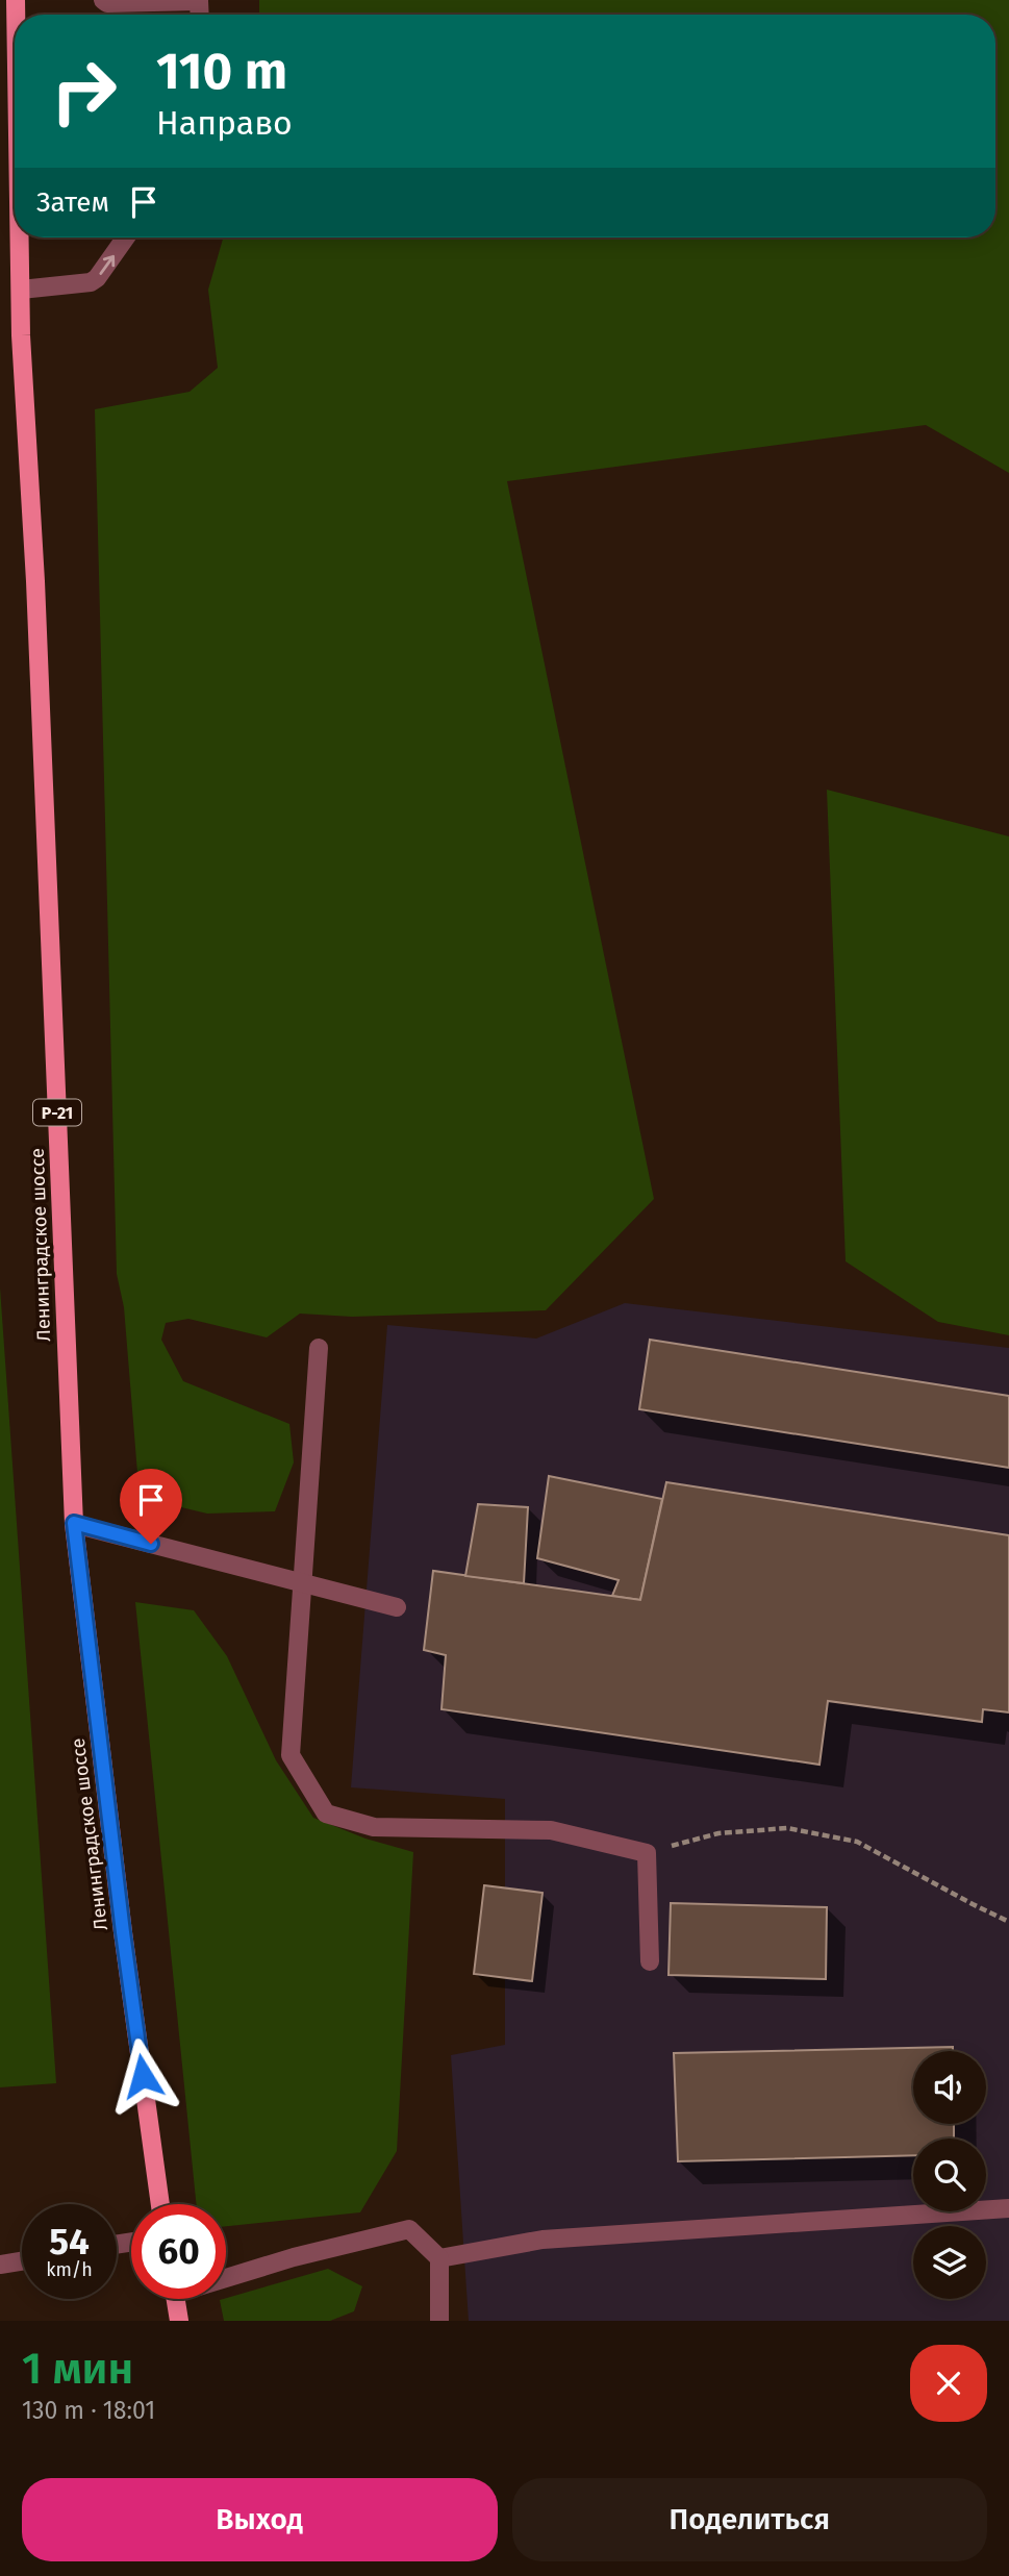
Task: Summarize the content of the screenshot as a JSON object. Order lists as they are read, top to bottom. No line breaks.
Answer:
{"streets":{"main road":["Р-21","Ленинградское шоссе"]},"page":{"turn":["110 m","Направо"],"then":"Затем","speed":"54 km/h","limit":"60","heading":["1 мин","130 m · 18:01"],"buttons":["Выход","Поделиться"]}}
